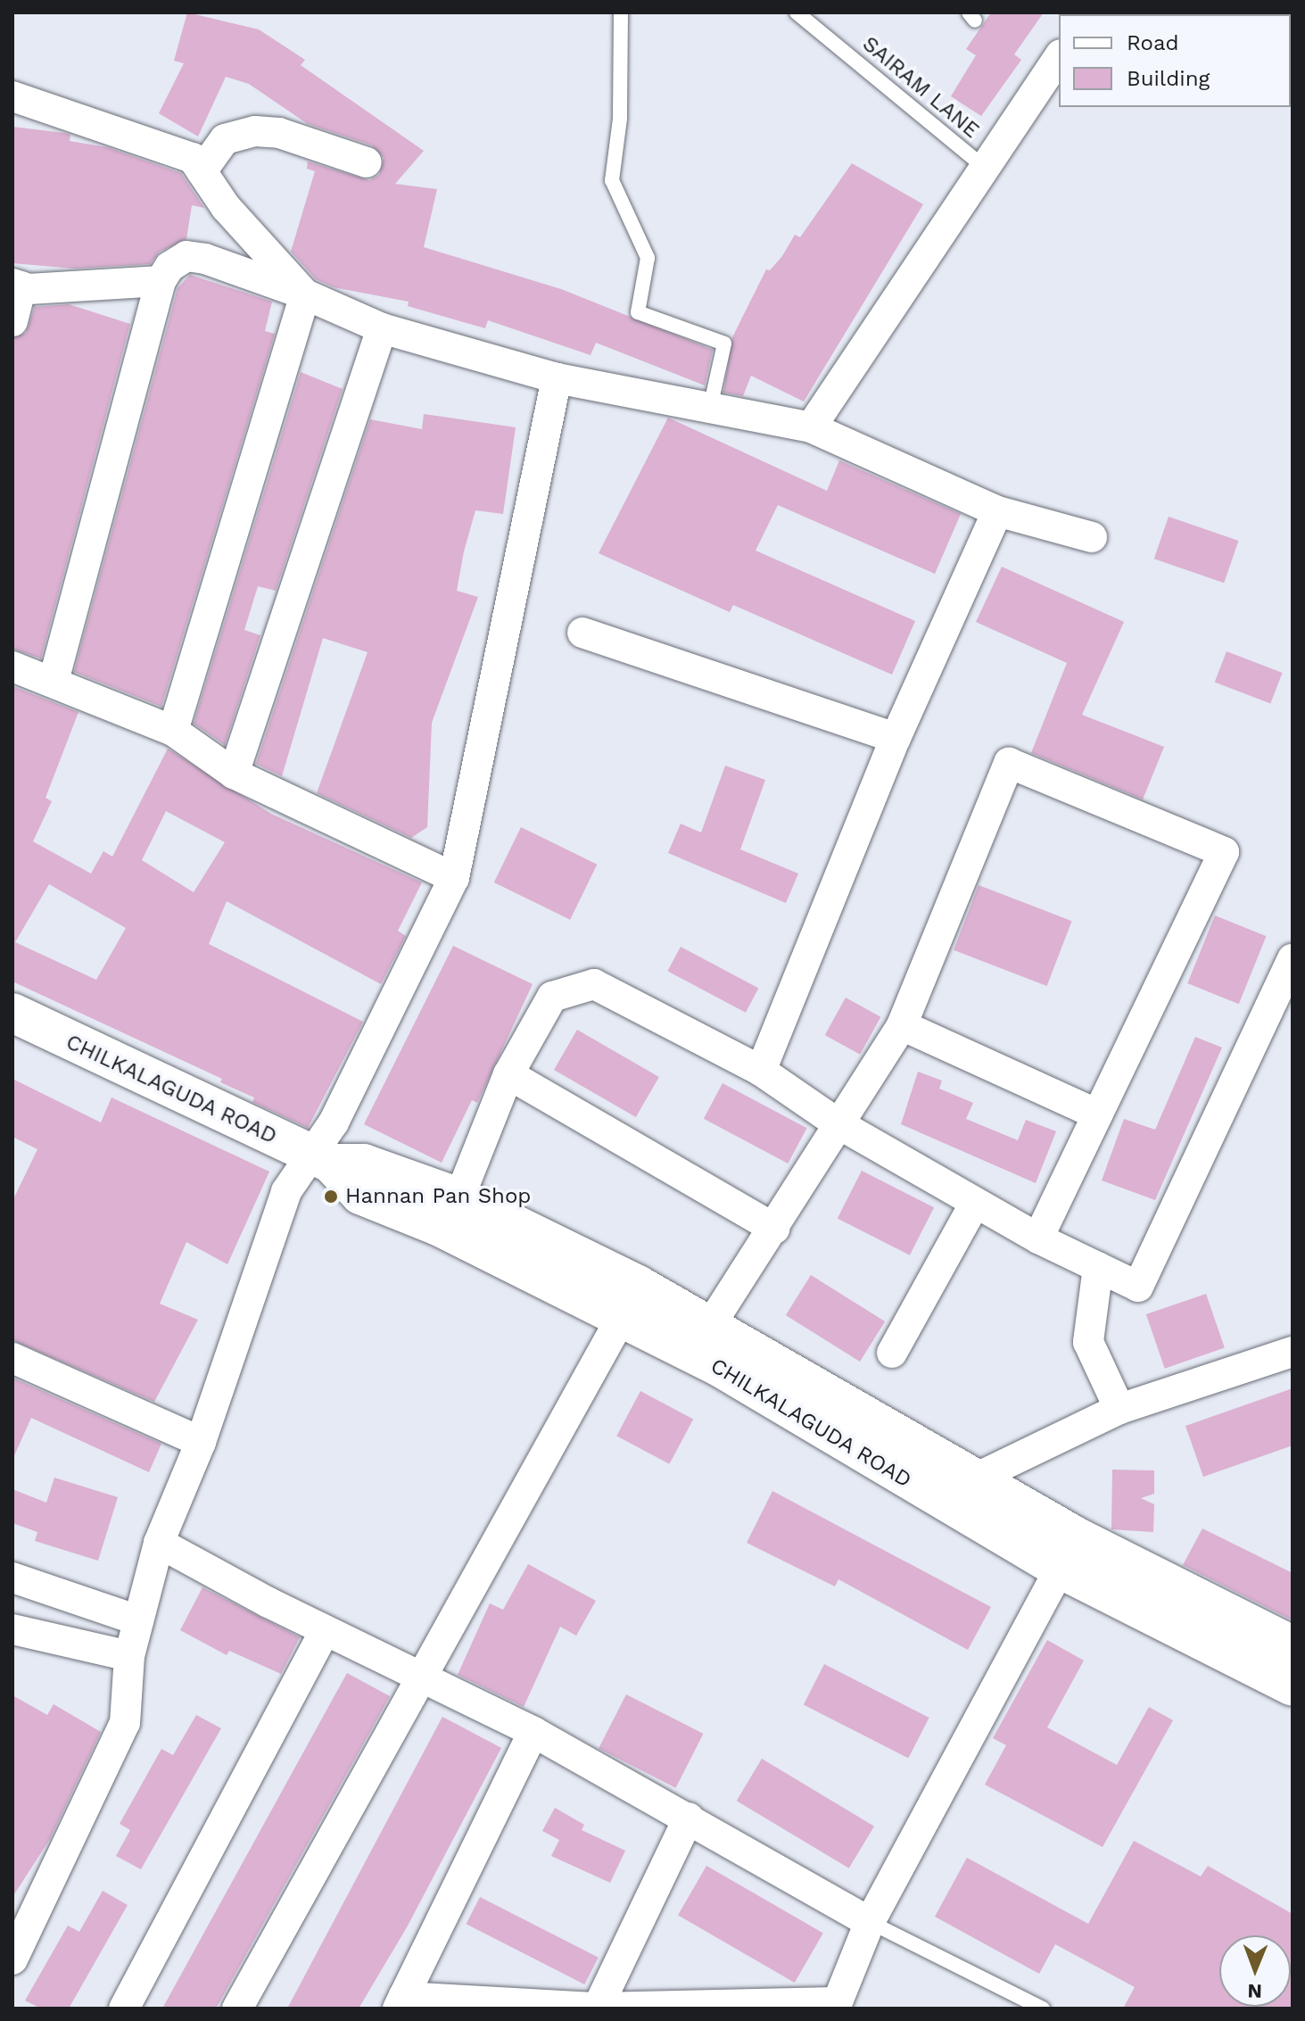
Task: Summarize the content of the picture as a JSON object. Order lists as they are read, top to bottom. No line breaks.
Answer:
{"streets":{"main road":["CHILKALAGUDA ROAD"],"lane":["SAIRAM LANE"]},"places":["Hannan Pan Shop"],"legend":["Road","Building"],"north":"bottom"}
